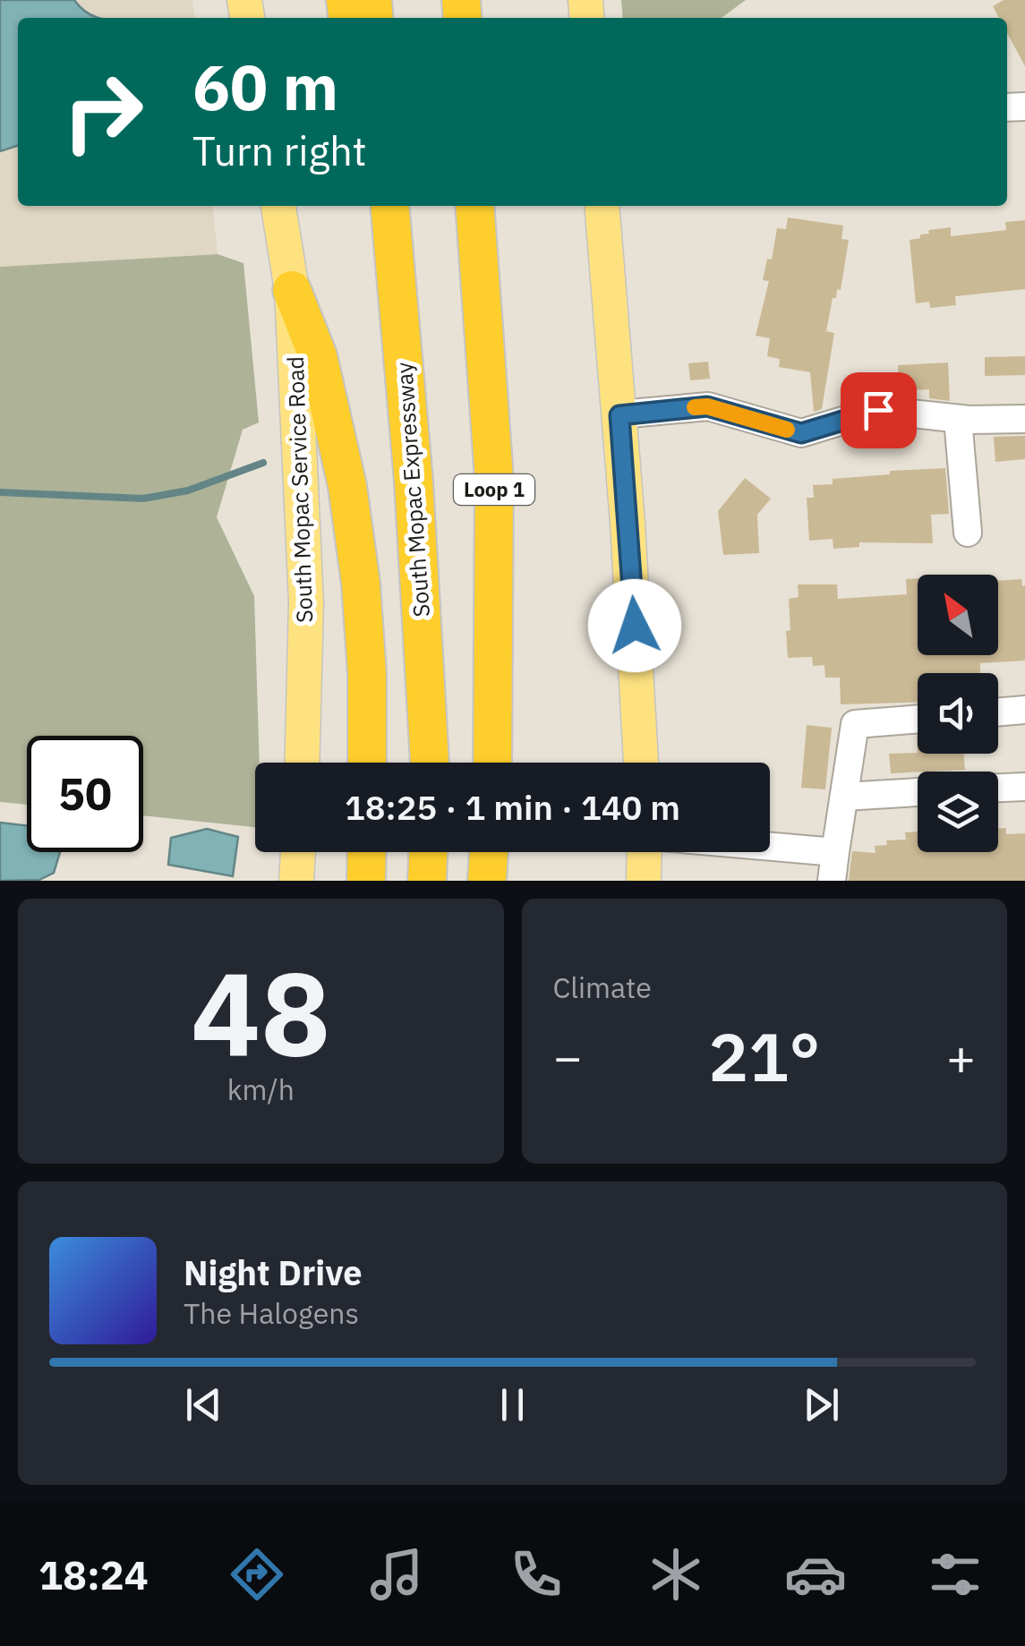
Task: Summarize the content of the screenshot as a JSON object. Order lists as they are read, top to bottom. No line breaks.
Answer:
{"streets":{"highway":["South Mopac Expressway","Loop 1"],"main road":["South Mopac Service Road"]},"north":"top left","page":{"turn":["60 m","Turn right"],"limit":"50","trip":"18:25 · 1 min · 140 m","tile":[["48","km/h"],"Climate"],"heat":["−","21°","+"],"song":["Night Drive","The Halogens"],"tabs":"18:24"}}
